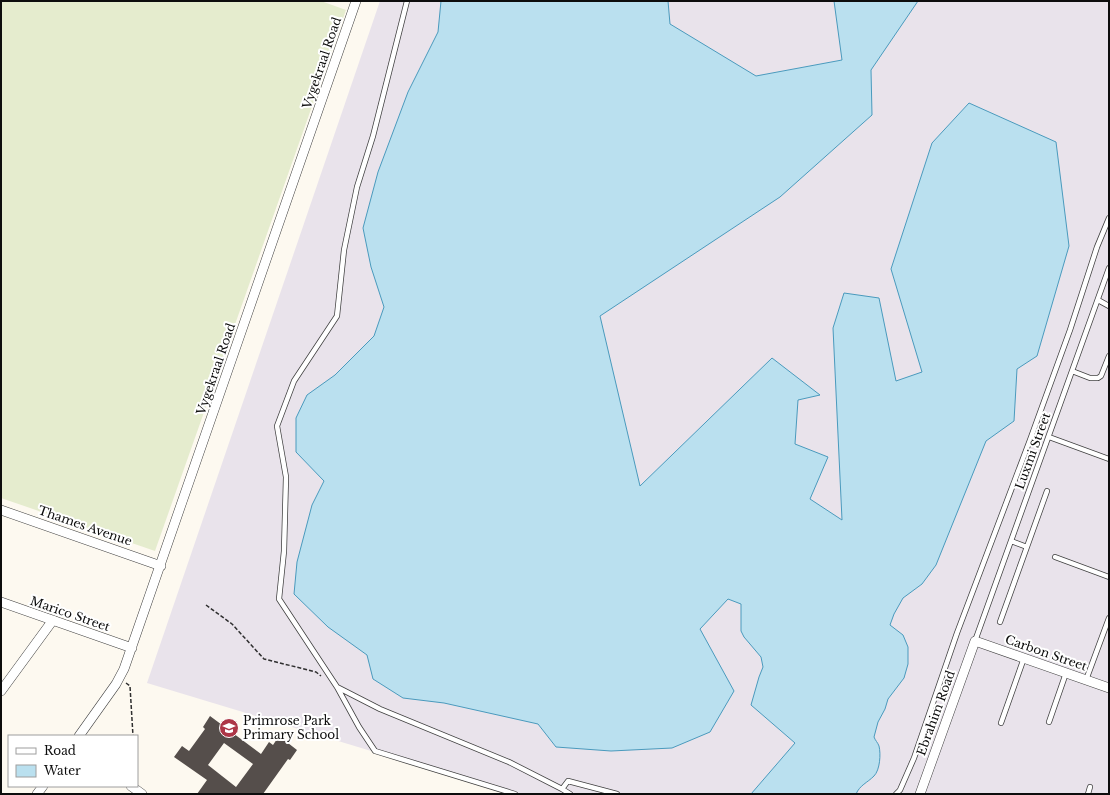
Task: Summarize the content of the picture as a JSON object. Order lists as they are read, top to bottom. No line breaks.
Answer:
{"streets":{"street":["Vygekraal Road","Thames Avenue","Marico Street","Carbon Street","Ebrahim Road"],"lane":["Luxmi Street"]},"crossings":[["Vygekraal Road","Thames Avenue"],["Vygekraal Road","Marico Street"],["Luxmi Street","Carbon Street"],["Luxmi Street","Ebrahim Road"],["Carbon Street","Ebrahim Road"]],"places":{"school or university":["Primrose Park Primary School"]},"legend":["Road","Water"]}
